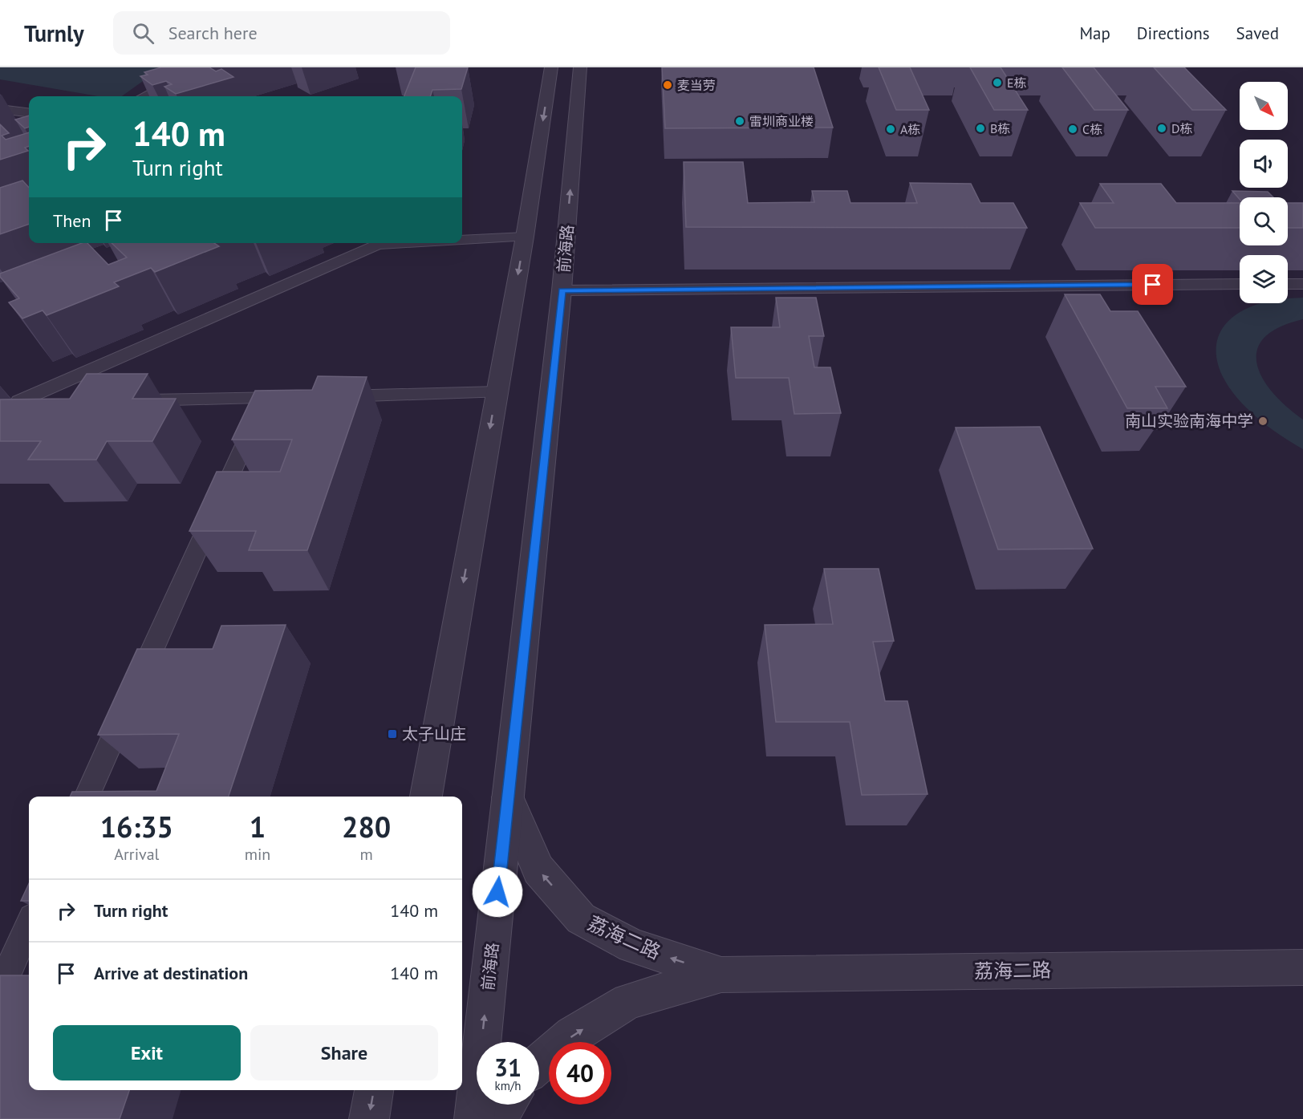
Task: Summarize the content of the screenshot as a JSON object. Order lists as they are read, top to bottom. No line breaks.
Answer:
{"streets":{"street":["前海路","荔海二路"]},"crossings":[["前海路","荔海二路"]],"places":{"other":["E栋","麦当劳","雷圳商业楼","B栋","D栋","A栋","C栋","南山实验南海中学"],"transit":["太子山庄"]},"north":"bottom right","page":{"header":"Turnly","search":"Search here","nav":["Map","Directions","Saved"],"turn":["140 m","Turn right"],"then":"Then","eta":["16:35","Arrival","1","min","280","m"],"list":[{"name":"Turn right","value":"140 m"},{"name":"Arrive at destination","value":"140 m"}],"buttons":["Exit","Share"],"speed":"31 km/h","limit":"40"}}
